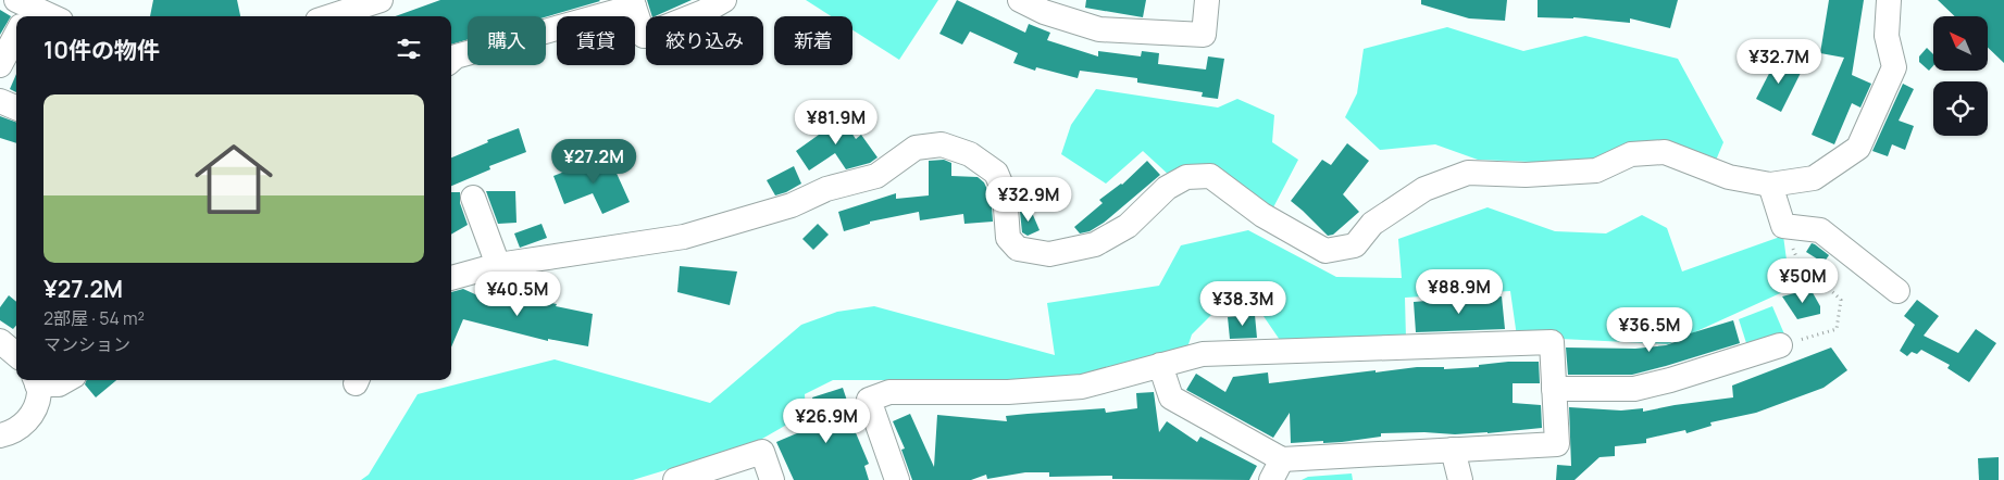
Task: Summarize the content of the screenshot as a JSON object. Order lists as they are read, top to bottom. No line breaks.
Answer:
{"north":"top left","page":{"chip":["購入","賃貸","絞り込み","新着"],"heading":"10件の物件","price":["¥32.7M","¥81.9M","¥27.2M","¥32.9M","¥50M","¥88.9M","¥40.5M","¥38.3M","¥36.5M","¥26.9M"],"list":[{"name":"¥27.2M","note":"2部屋 · 54 m² · マンション"}]}}
